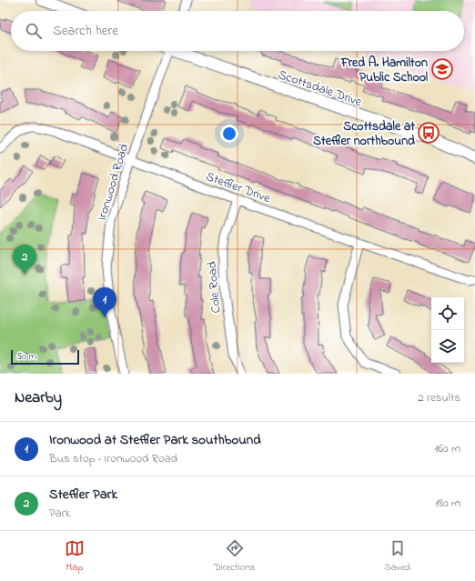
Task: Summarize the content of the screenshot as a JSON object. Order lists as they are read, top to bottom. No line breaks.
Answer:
{"streets":{"street":["Scottsdale Drive","Ironwood Road","Steffler Drive","Cole Road"]},"crossings":[["Ironwood Road","Steffler Drive"],["Steffler Drive","Cole Road"]],"places":{"school or university":["Fred A. Hamilton Public School"],"bus stop":["Scottsdale at Steffler northbound"]},"scale_bar":"50 m","page":{"search":"Search here","pins":["2","1"],"scale":"50 m","heading":["Nearby","2 results"],"list":[{"mark":"1","name":"Ironwood at Steffler Park southbound","note":"Bus stop · Ironwood Road","value":"160 m"},{"mark":"2","name":"Steffler Park","note":"Park","value":"180 m"}],"nav":["Map","Directions","Saved"]}}
